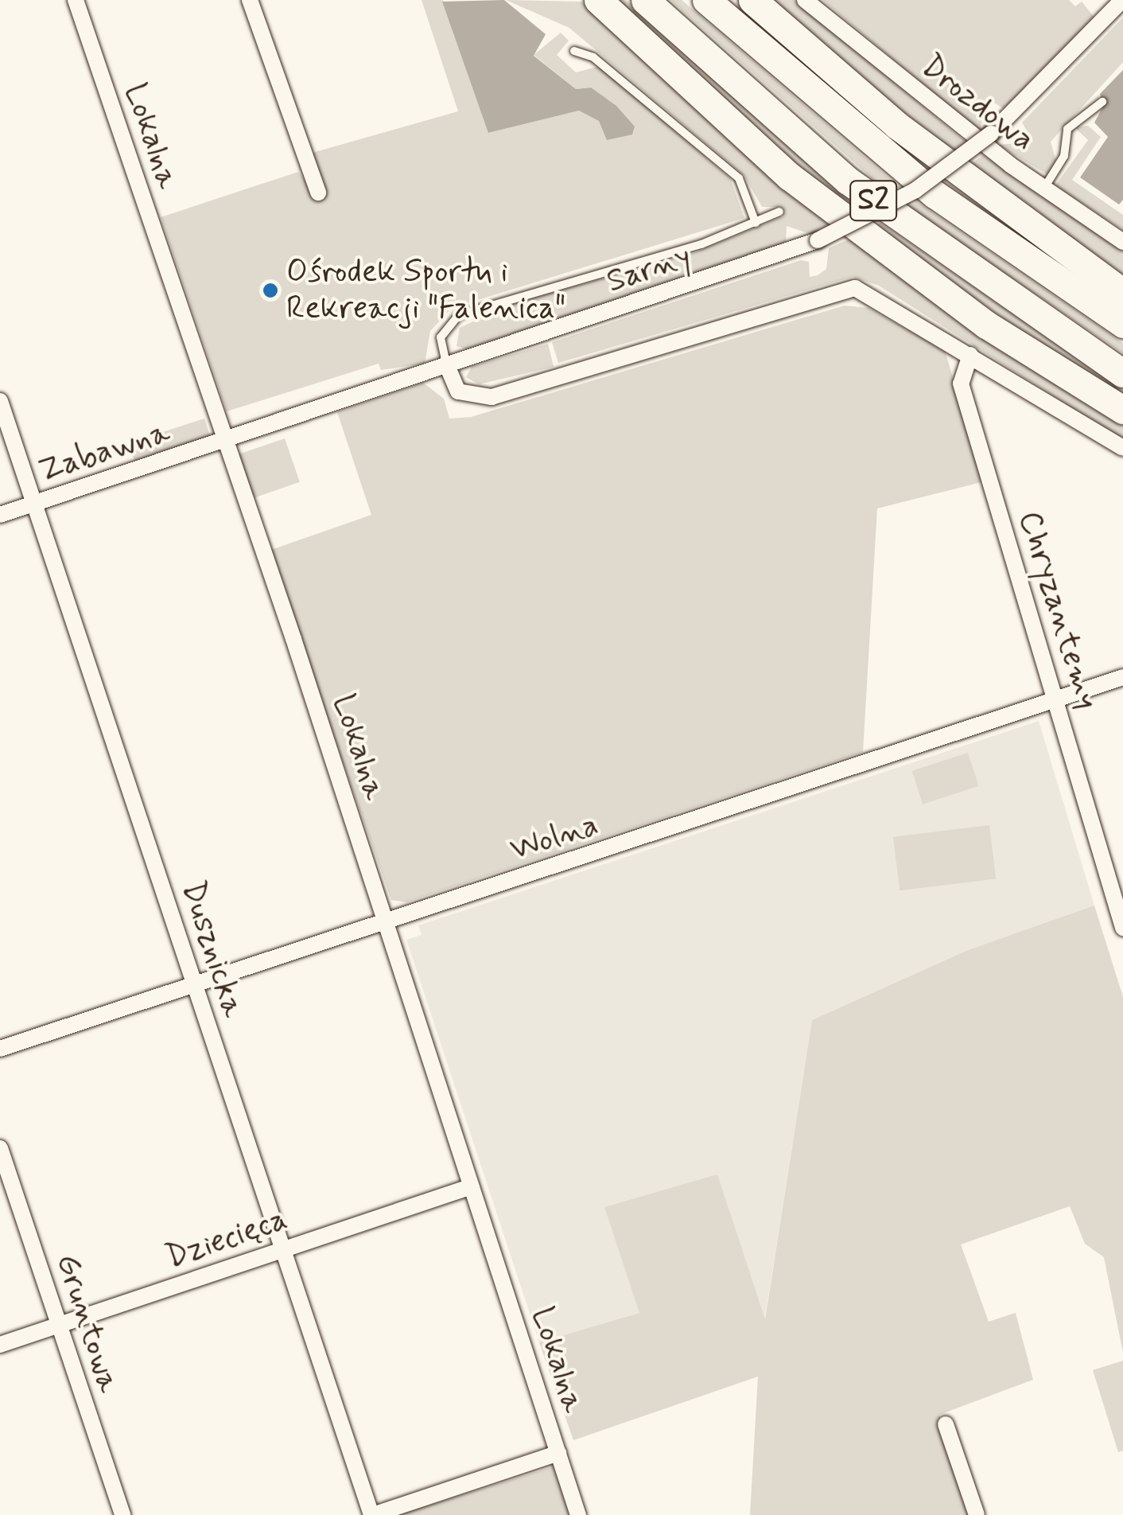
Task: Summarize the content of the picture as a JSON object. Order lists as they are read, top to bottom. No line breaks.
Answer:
{"streets":{"highway":["S2"],"street":["Drozdowa","Lokalna","Sarny","Zabawna","Chryzantemy","Wolna","Dusznicka","Dziecięca","Gruntowa"]},"crossings":[["Lokalna","Sarny"],["Lokalna","Zabawna"],["Lokalna","Wolna"],["Lokalna","Dziecięca"],["Sarny","Zabawna"],["Zabawna","Dusznicka"],["Chryzantemy","Wolna"],["Wolna","Dusznicka"],["Dusznicka","Dziecięca"],["Dziecięca","Gruntowa"]],"places":["Ośrodek Sportu i Rekreacji \"Falenica\""]}
